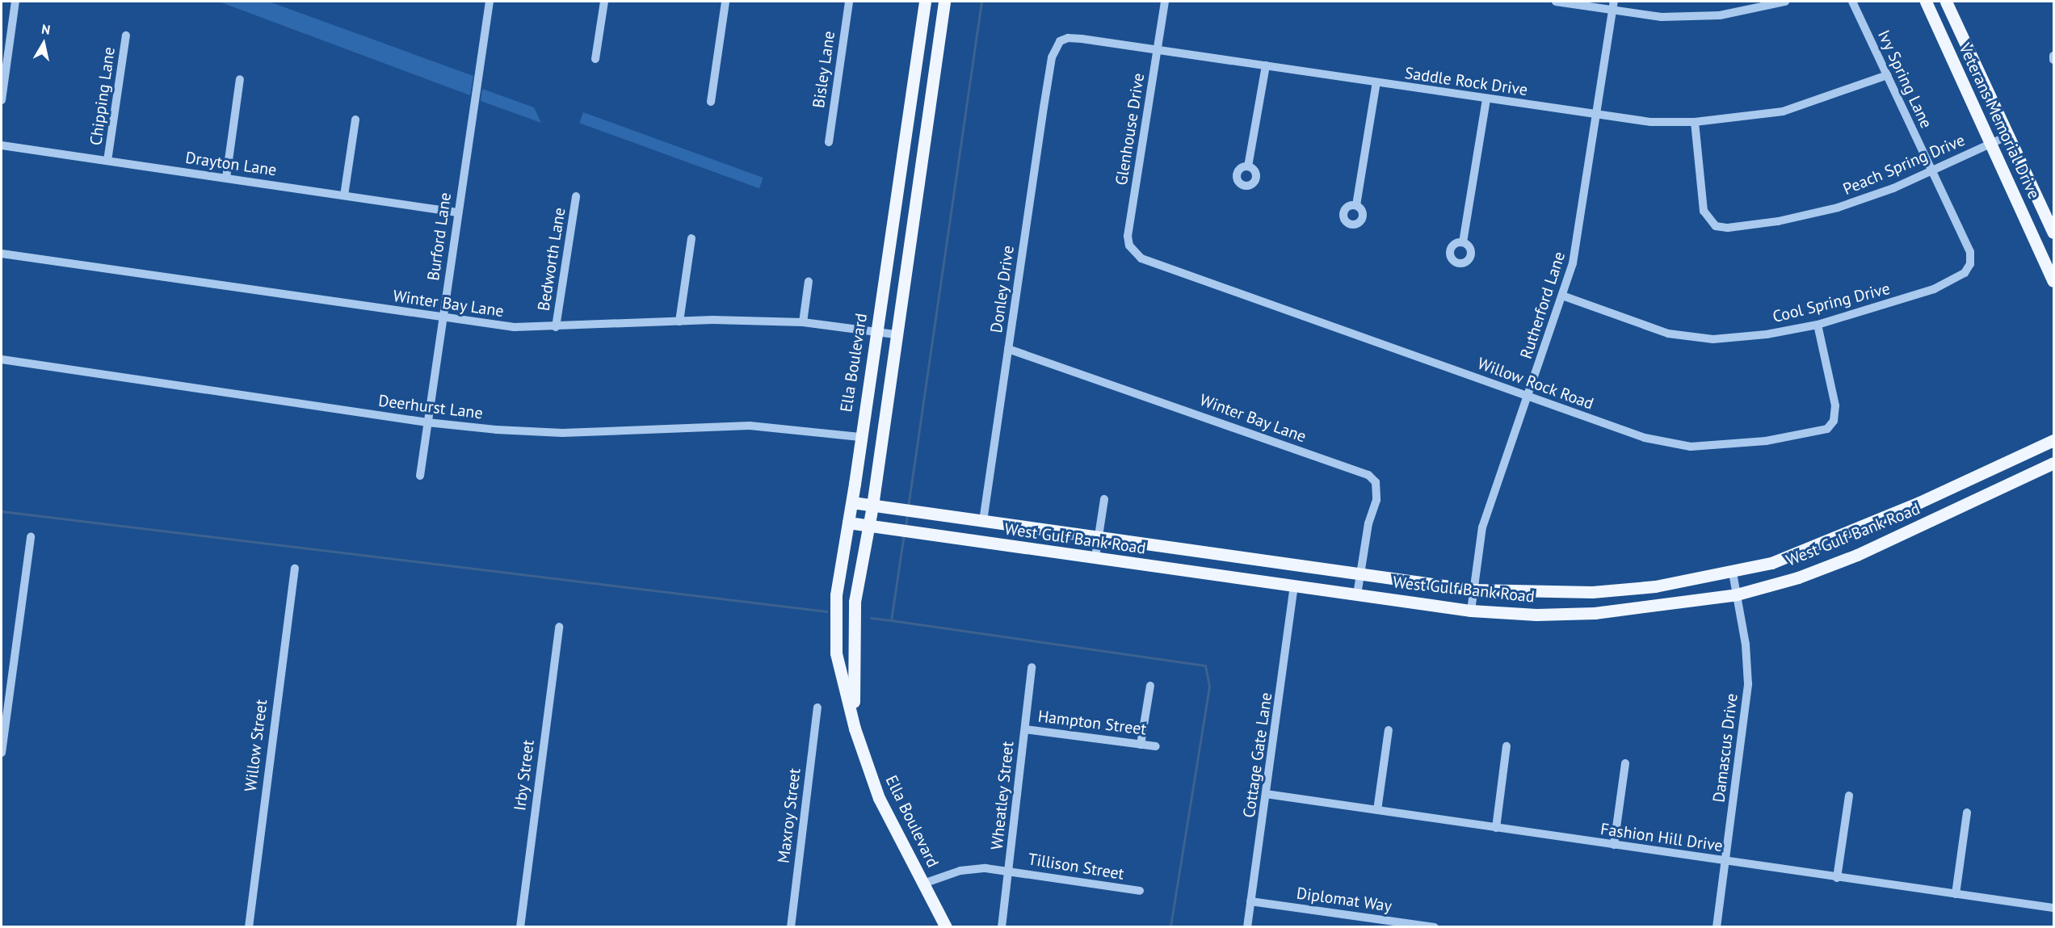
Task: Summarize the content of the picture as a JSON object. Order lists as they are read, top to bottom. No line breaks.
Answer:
{"streets":{"main road":["Veterans Memorial Drive","Ella Boulevard","West Gulf Bank Road"],"street":["Bisley Lane","Ivy Spring Lane","Saddle Rock Drive","Chipping Lane","Glenhouse Drive","Drayton Lane","Peach Spring Drive","Burford Lane","Bedworth Lane","Donley Drive","Cool Spring Drive","Winter Bay Lane","Rutherford Lane","Willow Rock Road","Deerhurst Lane","Hampton Street","Willow Street","Damascus Drive","Cottage Gate Lane","Irby Street","Wheatley Street","Maxroy Street","Fashion Hill Drive","Tillison Street","Diplomat Way"]},"crossings":[["Ivy Spring Lane","Saddle Rock Drive"],["Ivy Spring Lane","Peach Spring Drive"],["Ivy Spring Lane","Cool Spring Drive"],["Saddle Rock Drive","Glenhouse Drive"],["Saddle Rock Drive","Peach Spring Drive"],["Saddle Rock Drive","Donley Drive"],["Saddle Rock Drive","Rutherford Lane"],["Chipping Lane","Drayton Lane"],["Veterans Memorial Drive","Peach Spring Drive"],["Glenhouse Drive","Willow Rock Road"],["Drayton Lane","Burford Lane"],["Burford Lane","Winter Bay Lane"],["Burford Lane","Deerhurst Lane"],["Bedworth Lane","Winter Bay Lane"],["Donley Drive","Winter Bay Lane"],["Donley Drive","West Gulf Bank Road"],["Cool Spring Drive","Rutherford Lane"],["Cool Spring Drive","Willow Rock Road"],["Winter Bay Lane","Ella Boulevard"],["Winter Bay Lane","West Gulf Bank Road"],["Rutherford Lane","Willow Rock Road"],["Rutherford Lane","West Gulf Bank Road"],["Ella Boulevard","Deerhurst Lane"],["Ella Boulevard","West Gulf Bank Road"],["Ella Boulevard","Tillison Street"],["West Gulf Bank Road","Damascus Drive"],["West Gulf Bank Road","Cottage Gate Lane"],["Hampton Street","Wheatley Street"],["Damascus Drive","Fashion Hill Drive"],["Cottage Gate Lane","Fashion Hill Drive"],["Cottage Gate Lane","Diplomat Way"],["Wheatley Street","Tillison Street"]],"north":"top"}
